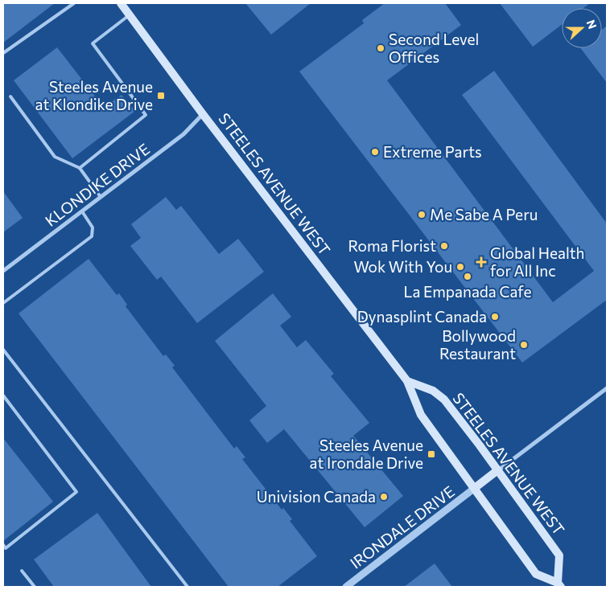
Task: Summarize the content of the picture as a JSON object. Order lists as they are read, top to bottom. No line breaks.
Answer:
{"streets":{"main road":["STEELES AVENUE WEST"],"street":["KLONDIKE DRIVE","IRONDALE DRIVE"]},"crossings":[["STEELES AVENUE WEST","KLONDIKE DRIVE"],["STEELES AVENUE WEST","IRONDALE DRIVE"]],"places":{"other":["Second Level Offices","Extreme Parts","Me Sabe A Peru","Roma Florist","Wok With You","La Empanada Cafe","Dynasplint Canada","Bollywood Restaurant","Univision Canada"],"transit":["Steeles Avenue at Klondike Drive","Steeles Avenue at Irondale Drive"],"health":["Global Health for All Inc"]},"north":"right"}
